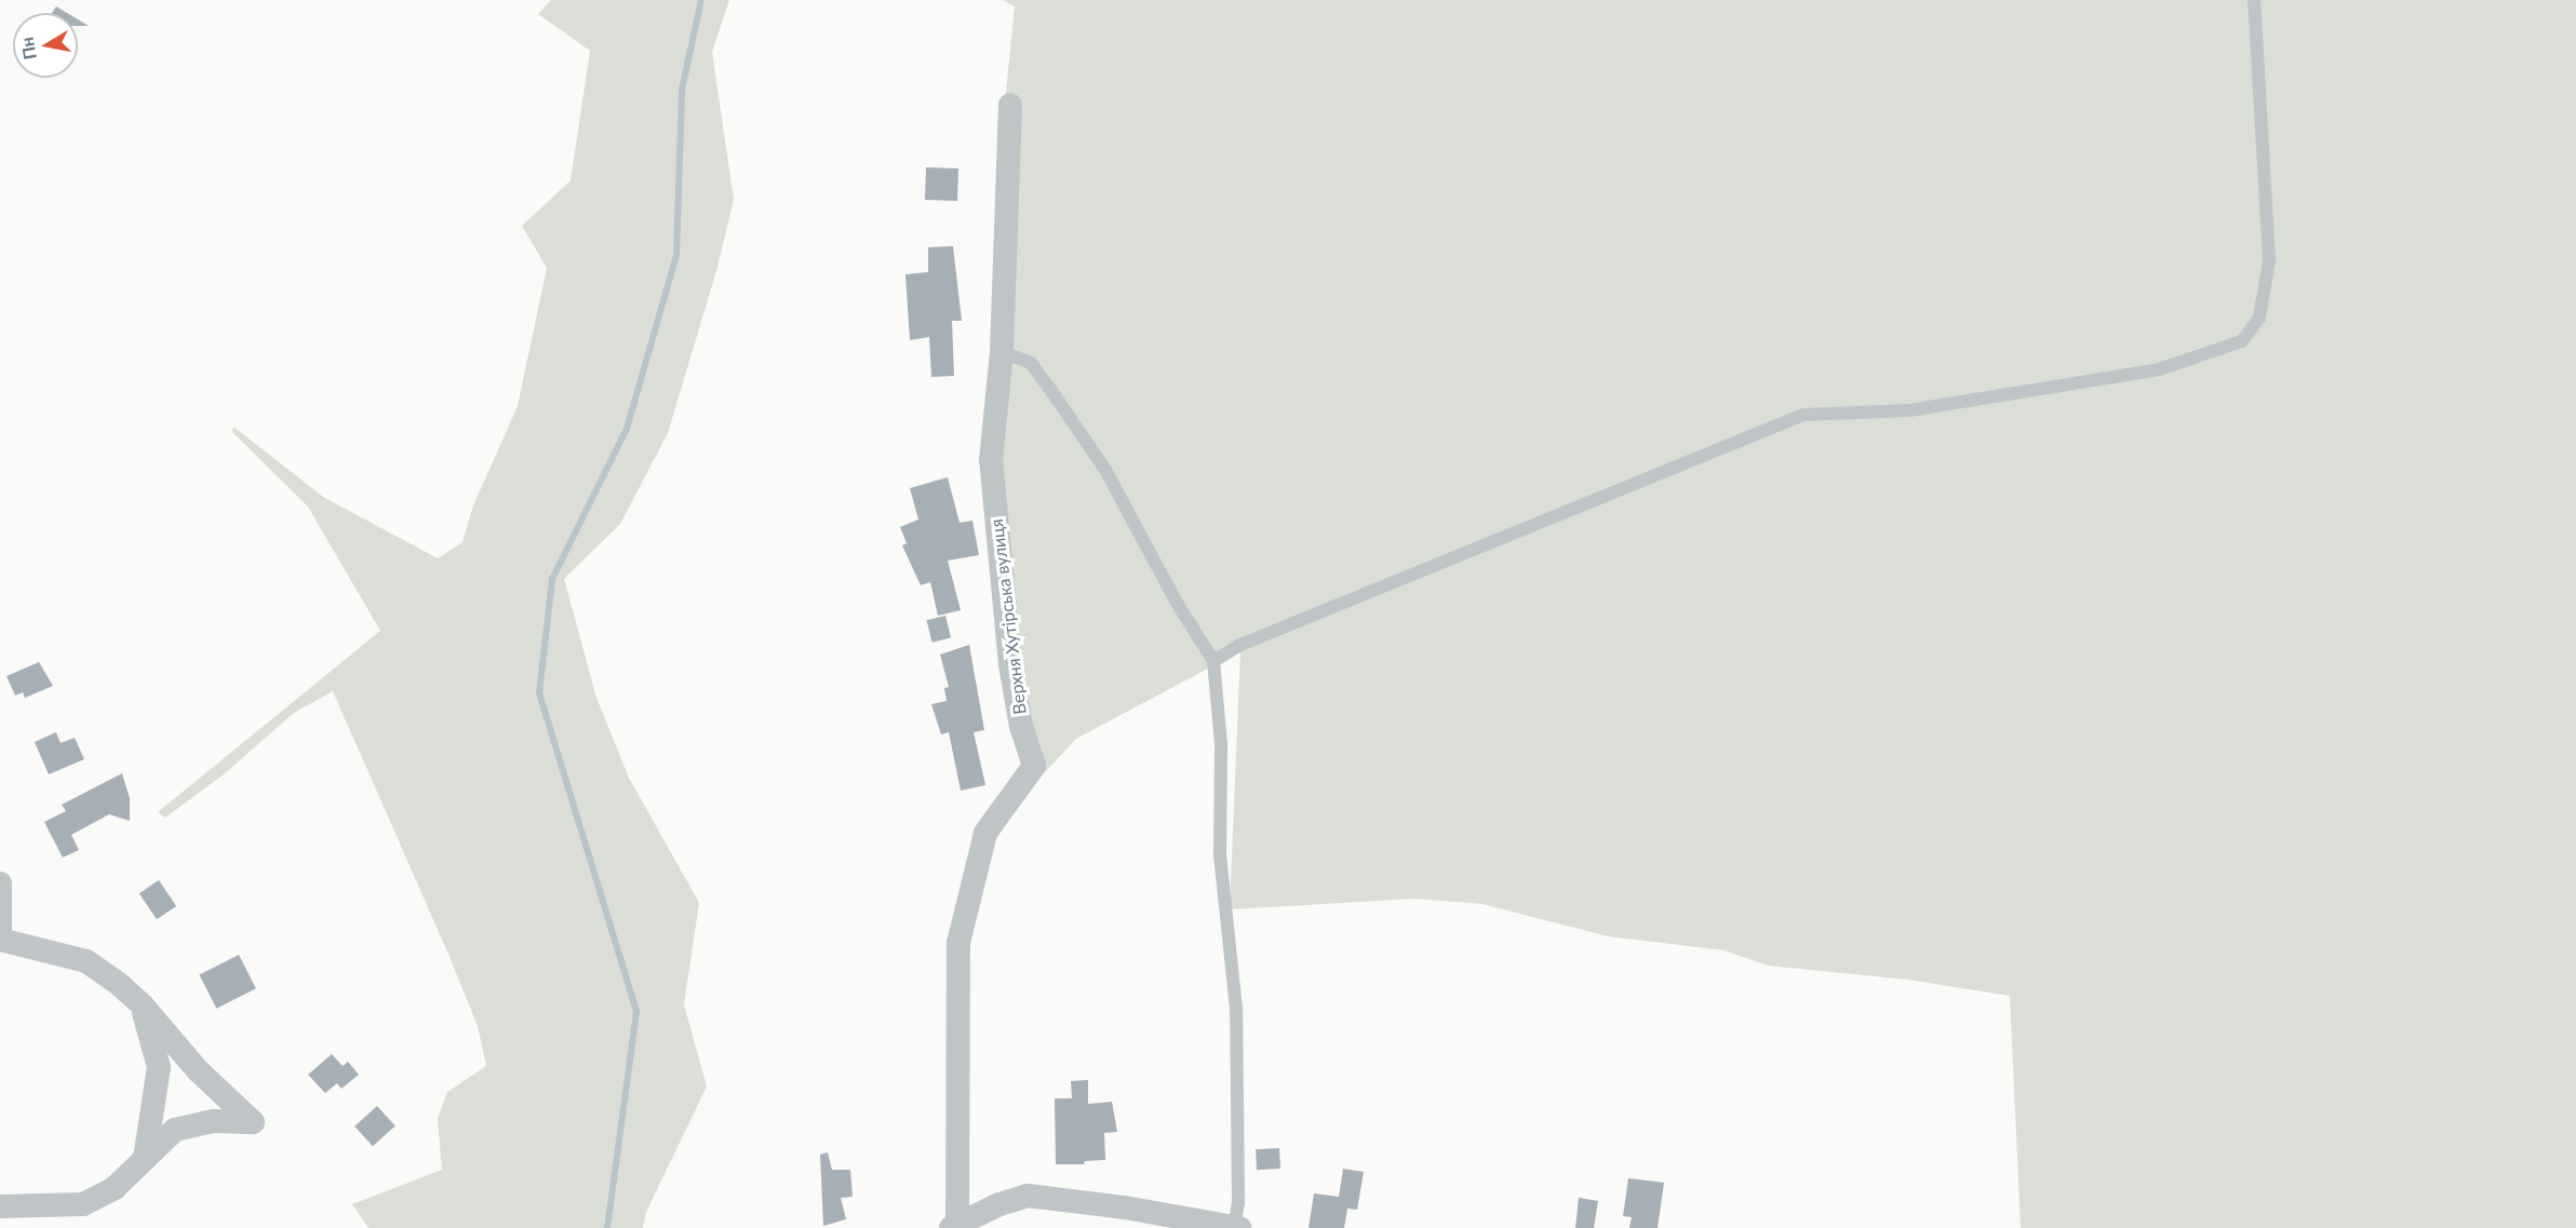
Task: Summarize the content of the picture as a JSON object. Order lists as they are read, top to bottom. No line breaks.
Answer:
{"streets":{"street":["Верхня Хутірська вулиця"]},"north":"left"}
